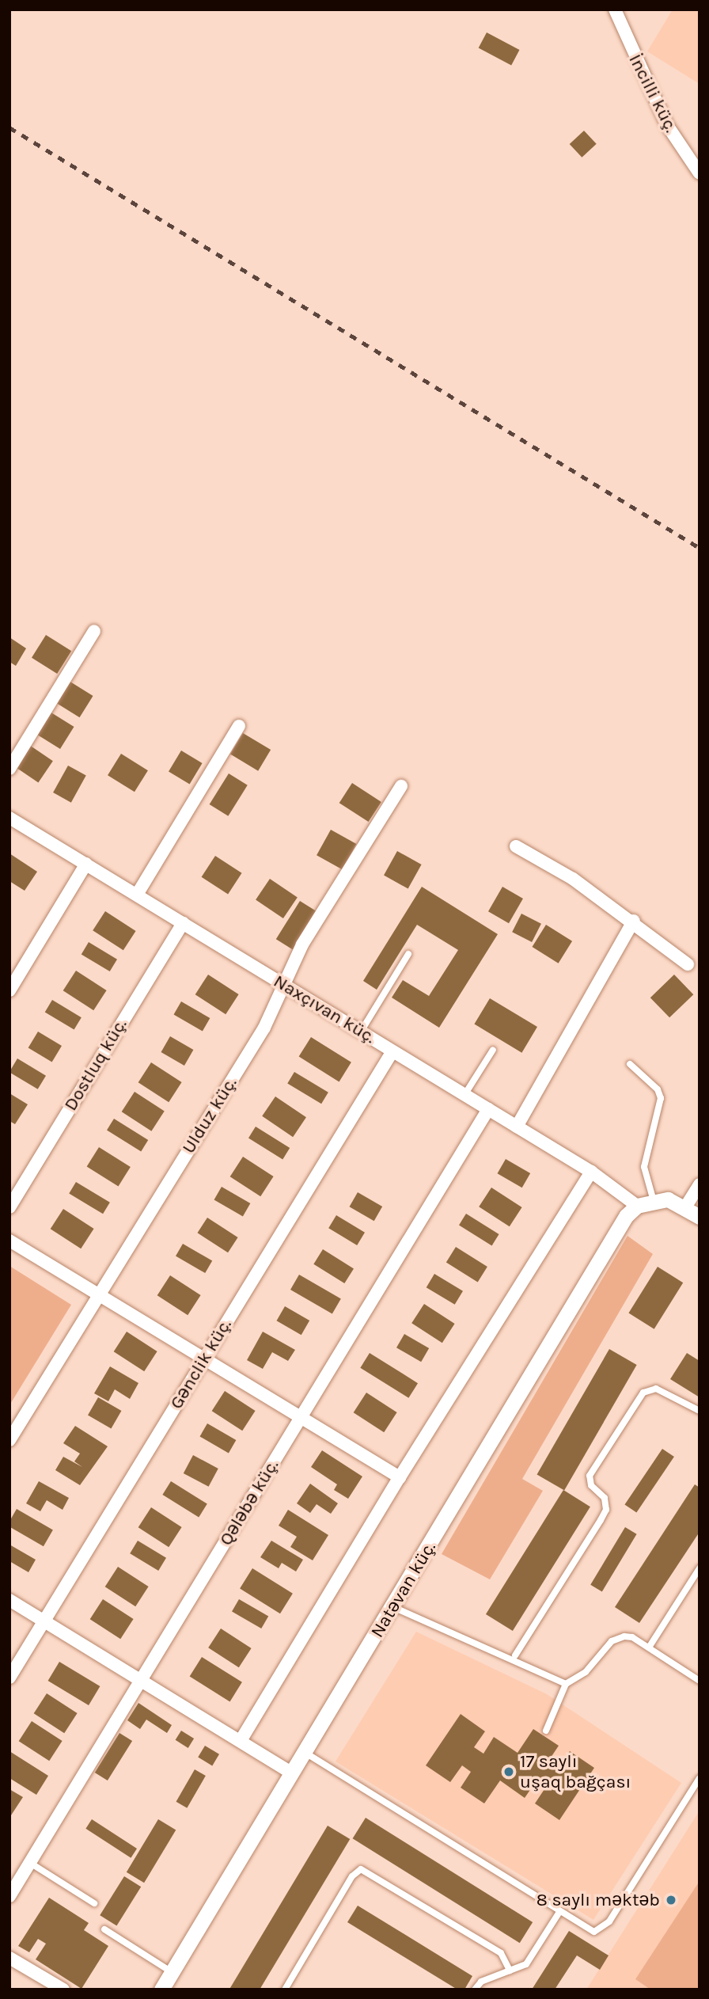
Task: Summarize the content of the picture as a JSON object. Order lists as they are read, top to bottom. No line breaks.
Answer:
{"streets":{"street":["İncilli küç.","Naxçıvan küç.","Dostluq küç.","Ulduz küç.","Gənclik küç.","Qələbə küç.","Natəvan küç."]},"crossings":[["Naxçıvan küç.","Dostluq küç."],["Naxçıvan küç.","Ulduz küç."],["Naxçıvan küç.","Gənclik küç."],["Naxçıvan küç.","Qələbə küç."],["Naxçıvan küç.","Natəvan küç."]],"places":["17 saylı uşaq bağçası","8 saylı məktəb"]}
